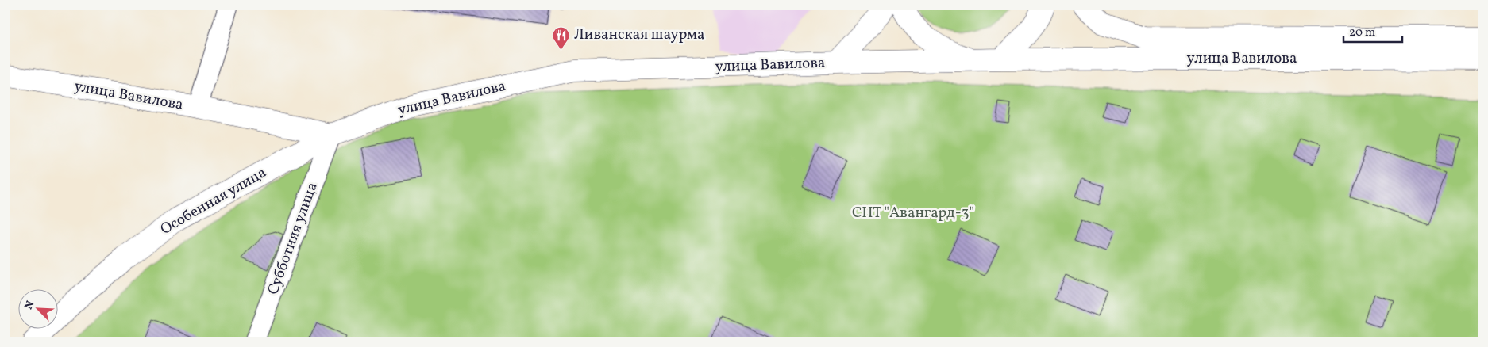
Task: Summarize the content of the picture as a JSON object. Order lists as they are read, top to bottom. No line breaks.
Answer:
{"streets":{"main road":["улица Вавилова","Особенная улица"],"street":["Субботняя улица"]},"crossings":[["улица Вавилова","Особенная улица"],["улица Вавилова","Субботняя улица"],["Особенная улица","Субботняя улица"]],"parks":["СНТ \"Авангард-3\""],"places":{"restaurant":["Ливанская шаурма"]},"scale_bar":"20 m","north":"top left"}
